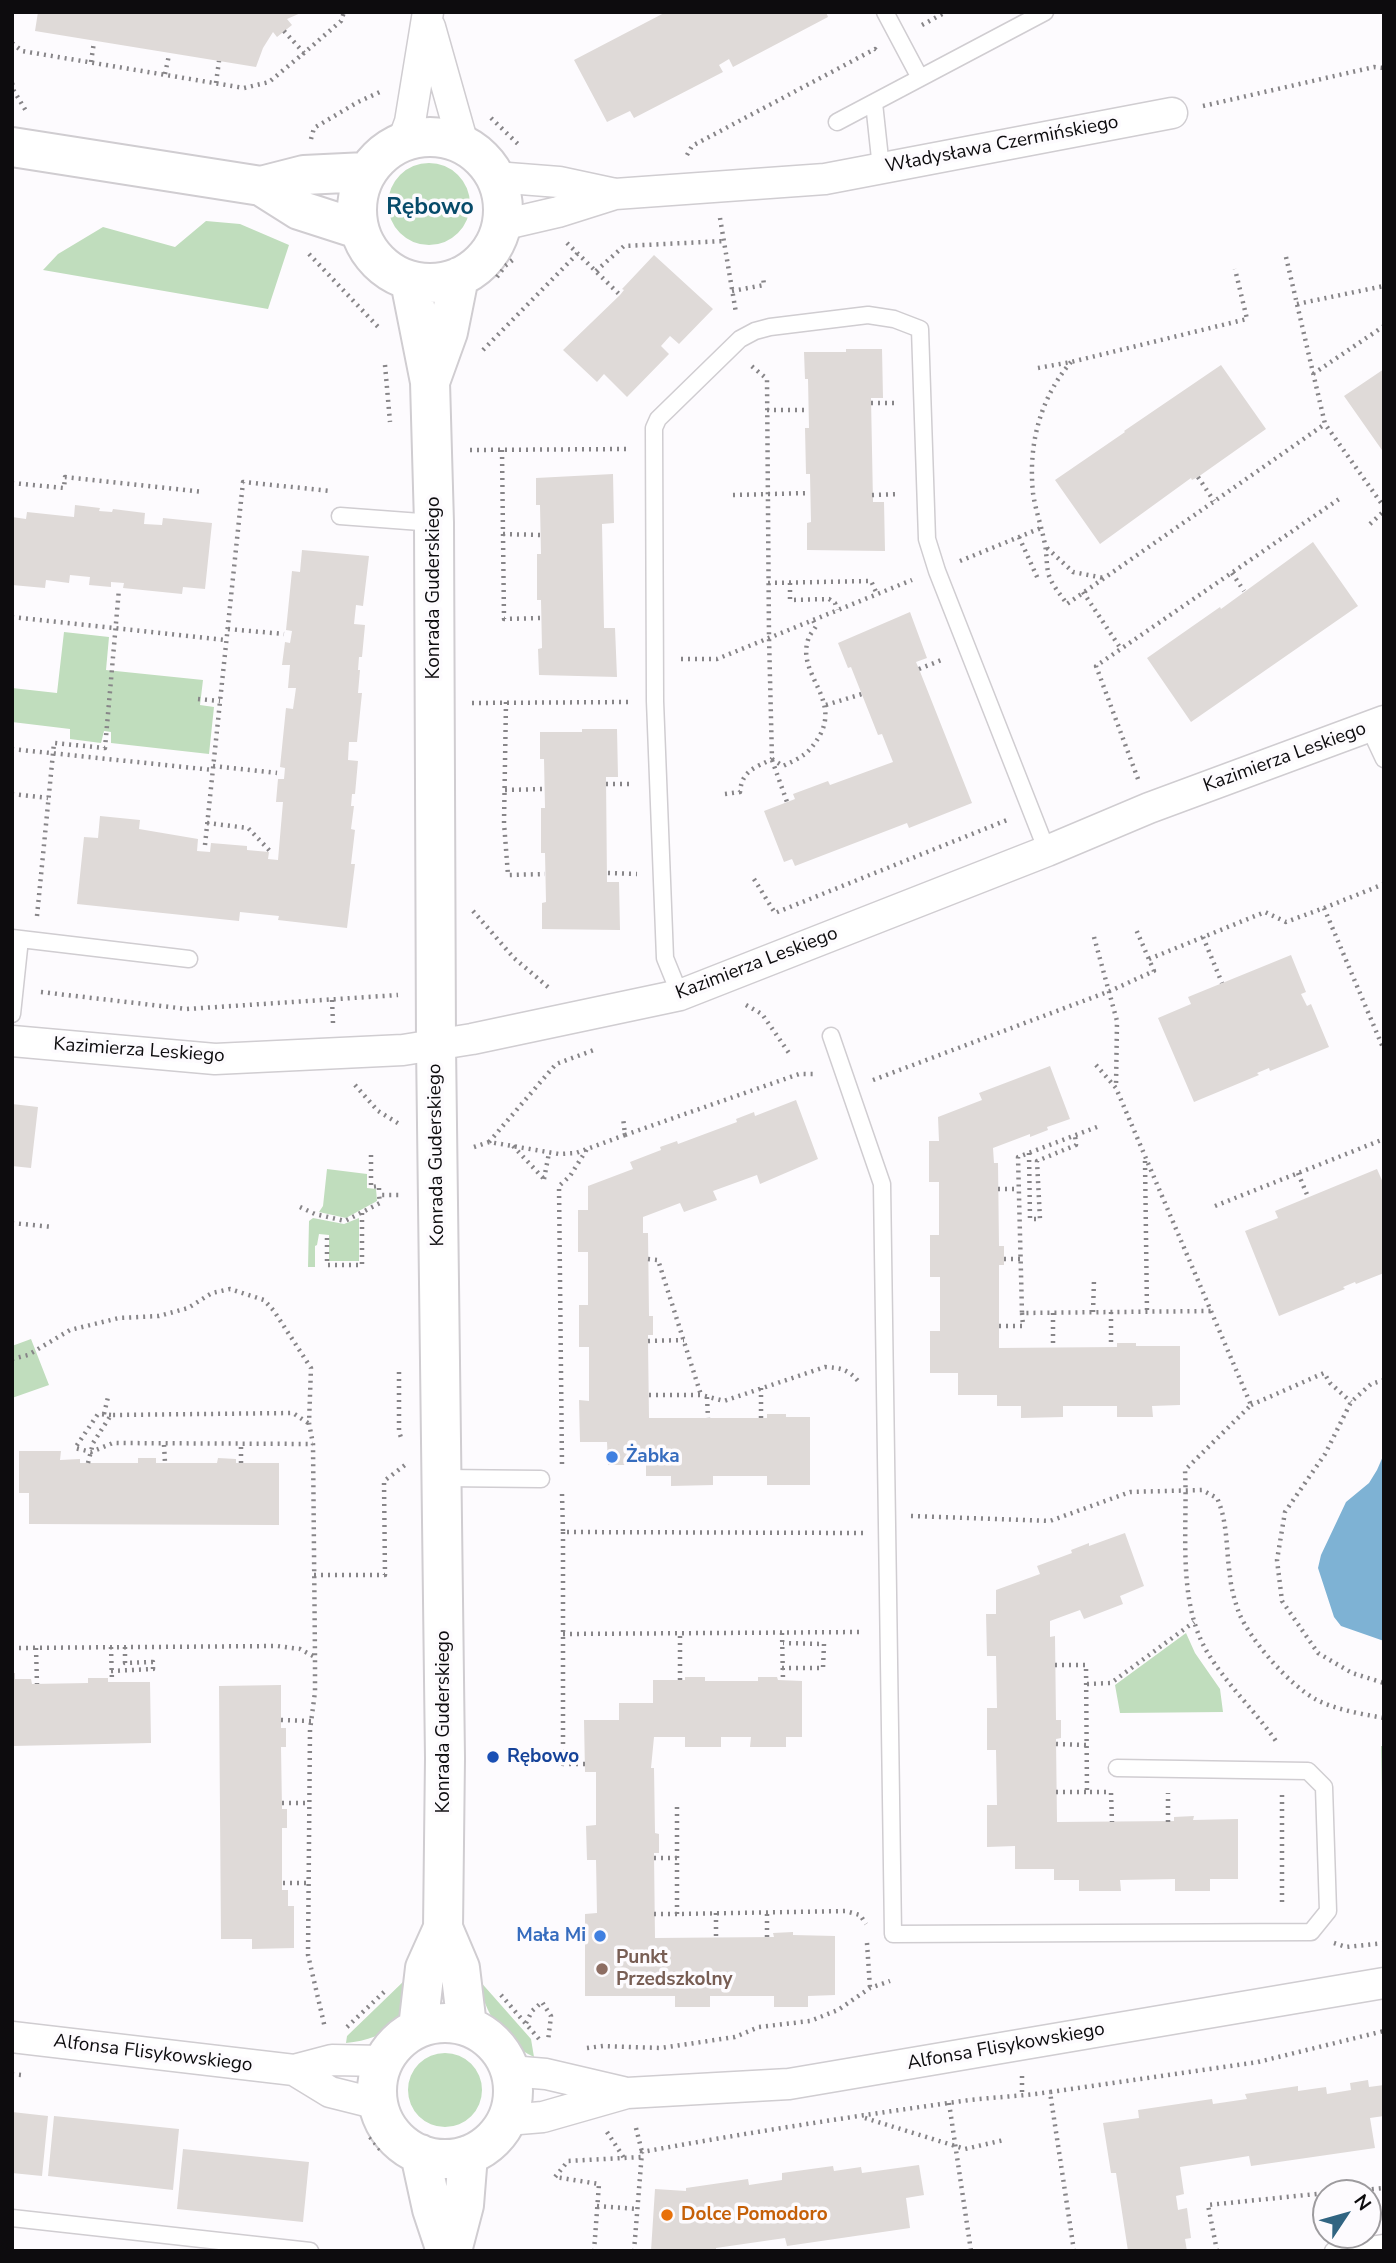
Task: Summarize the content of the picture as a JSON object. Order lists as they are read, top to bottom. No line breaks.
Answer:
{"streets":{"street":["Władysława Czermińskiego","Konrada Guderskiego","Kazimierza Leskiego","Alfonsa Flisykowskiego"]},"crossings":[["Władysława Czermińskiego","Konrada Guderskiego"],["Konrada Guderskiego","Kazimierza Leskiego"],["Konrada Guderskiego","Alfonsa Flisykowskiego"]],"districts":["Rębowo"],"places":["Żabka","Rębowo","Mała Mi","Punkt Przedszkolny","Dolce Pomodoro"],"north":"top right"}
